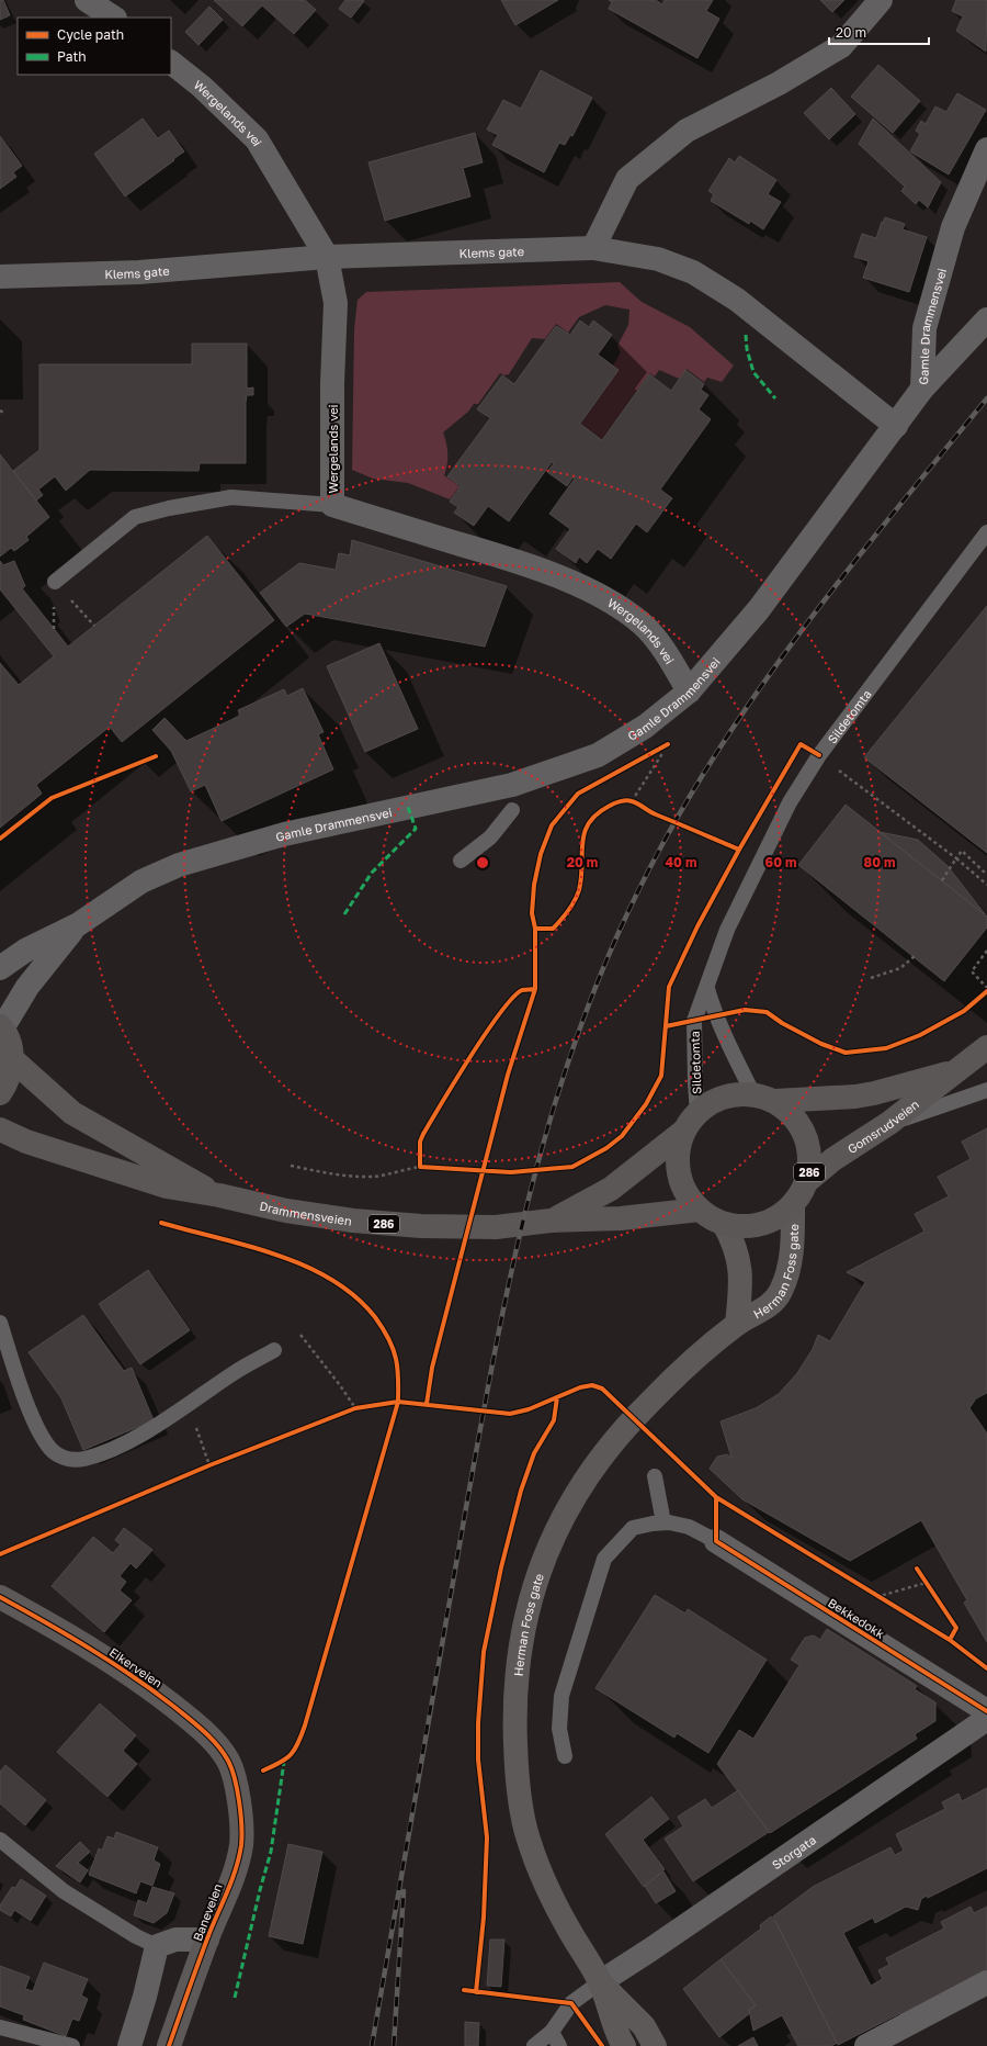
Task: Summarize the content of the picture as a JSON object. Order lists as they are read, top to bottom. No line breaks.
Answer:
{"streets":{"main road":["Gomsrudveien","286","Drammensveien","Herman Foss gate","Eikerveien","Baneveien"],"street":["Wergelands vei","Klems gate","Gamle Drammensvei","Bekkedokk","Storgata"],"lane":["Sildetomta"]},"crossings":[["Wergelands vei","Klems gate"],["Wergelands vei","Gamle Drammensvei"],["Klems gate","Gamle Drammensvei"],["Sildetomta","Gomsrudveien"],["Sildetomta","286"],["Sildetomta","Drammensveien"],["Sildetomta","Herman Foss gate"],["Gomsrudveien","286"],["Gomsrudveien","Drammensveien"],["Gomsrudveien","Herman Foss gate"],["286","Drammensveien"],["286","Herman Foss gate"],["Drammensveien","Herman Foss gate"],["Herman Foss gate","Storgata"],["Eikerveien","Baneveien"]],"legend":["Cycle path","Path"],"scale_bar":"20 m","rings":["20 m","40 m","60 m","80 m"]}
